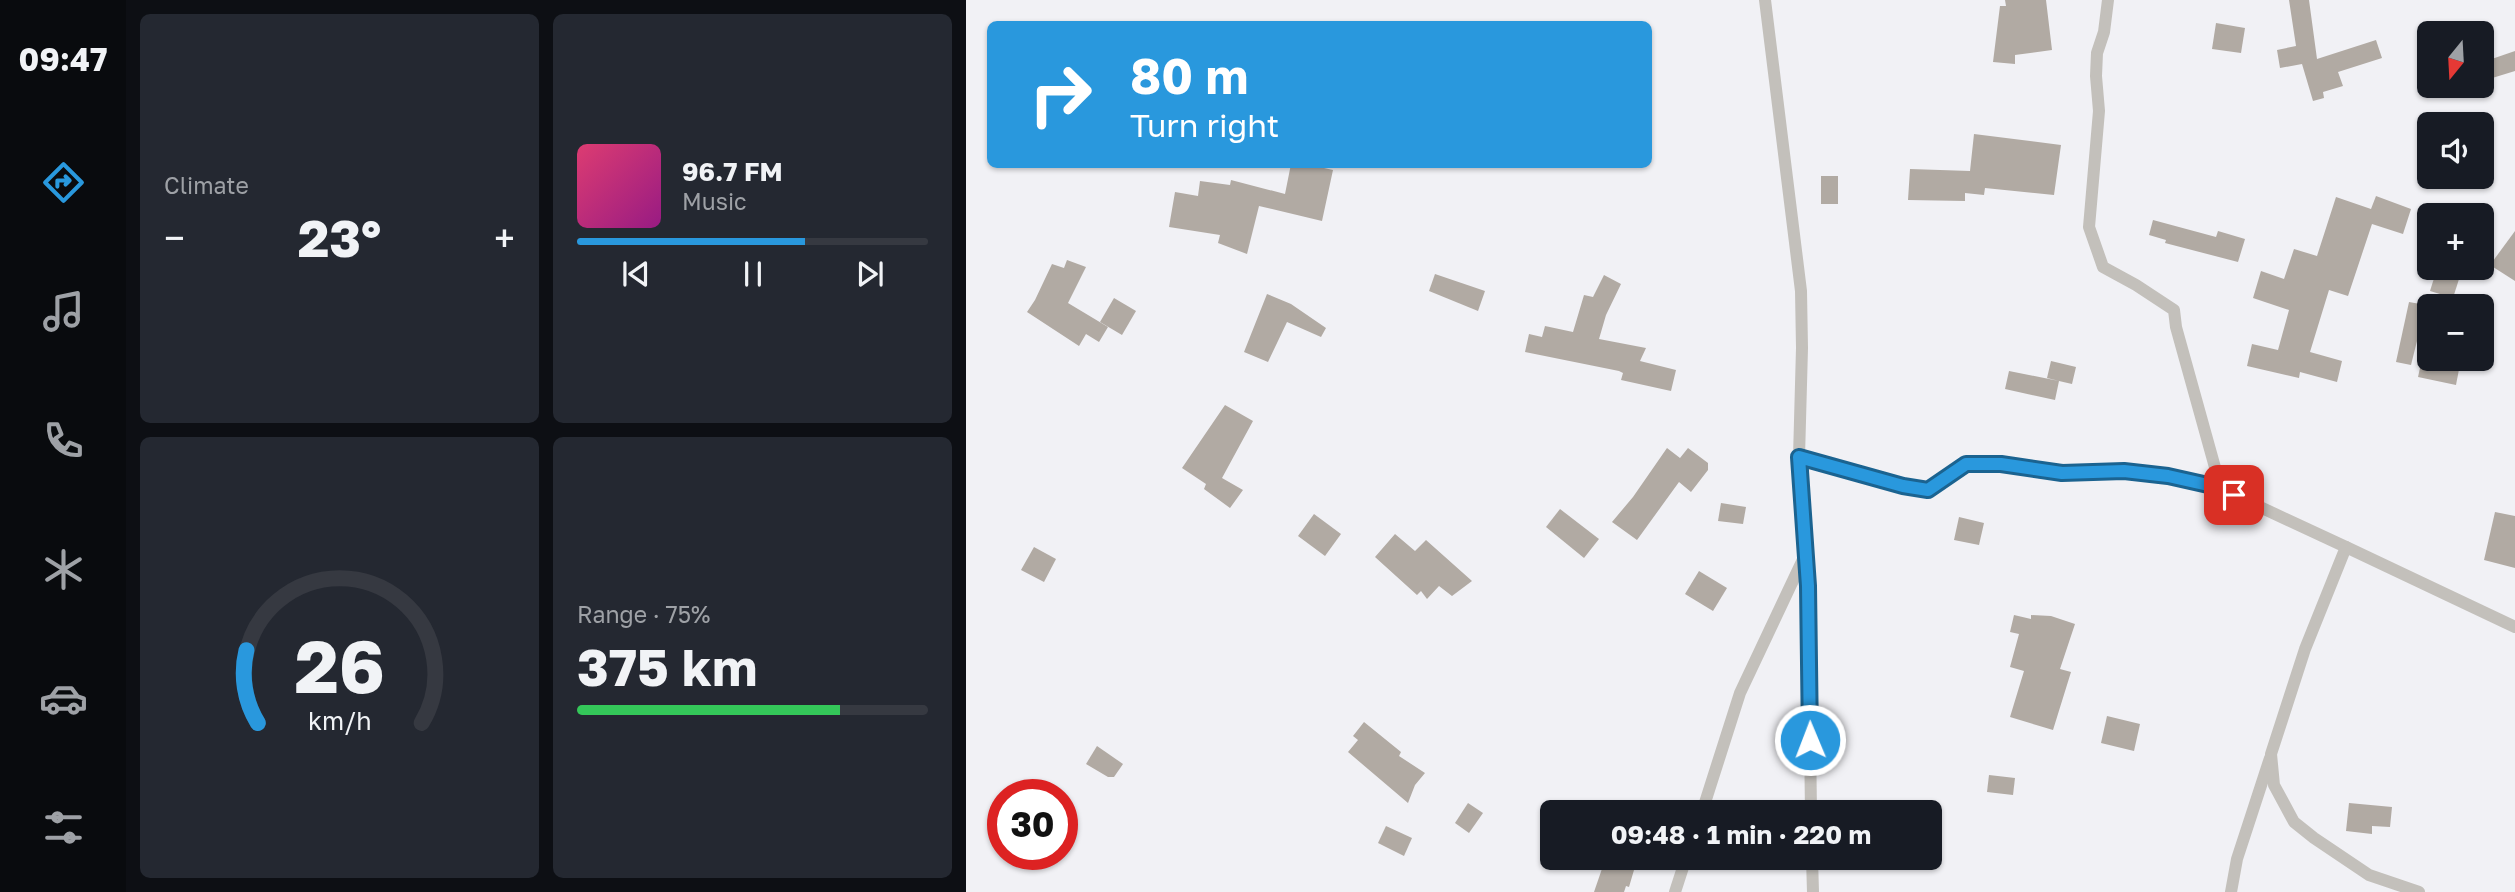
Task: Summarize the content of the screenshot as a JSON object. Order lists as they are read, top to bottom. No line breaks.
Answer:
{"north":"bottom","page":{"tabs":"09:47","tile":["Climate",["Range · 75%","375 km"]],"map_buttons":["+","−"],"turn":["80 m","Turn right"],"song":["96.7 FM","Music"],"heat":["−","23°","+"],"limit":"30","trip":"09:48 · 1 min · 220 m","gauge":["26","km/h"]}}
